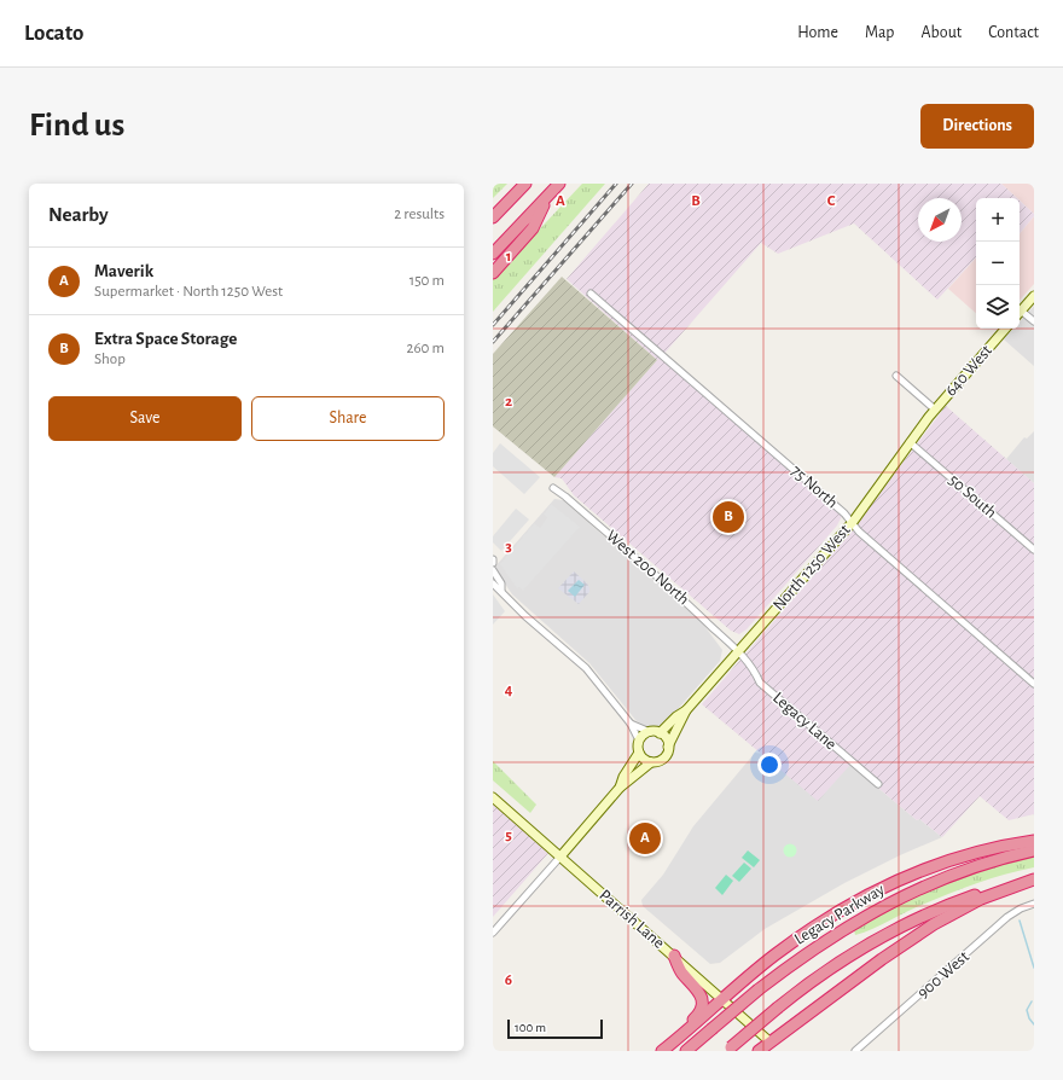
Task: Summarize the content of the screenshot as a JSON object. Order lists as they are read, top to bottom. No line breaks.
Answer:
{"streets":{"highway":["Legacy Parkway"],"street":["640 West","75 North","50 South","West 200 North","North 1250 West","Legacy Lane","Parrish Lane","900 West"]},"crossings":[["640 West","North 1250 West"],["75 North","North 1250 West"],["50 South","North 1250 West"],["West 200 North","North 1250 West"],["West 200 North","Legacy Lane"],["North 1250 West","Legacy Lane"]],"scale_bar":"100 m","north":"bottom left","page":{"header":"Locato","nav":["Home","Map","About","Contact"],"buttons":["Directions",["Save","Share"]],"title":"Find us","heading":["Nearby","2 results"],"map_buttons":["+","−"],"list":[{"mark":"A","name":"Maverik","note":"Supermarket · North 1250 West","value":"150 m"},{"mark":"B","name":"Extra Space Storage","note":"Shop","value":"260 m"}],"pins":["B","A"],"scale":"100 m"},"grid":{"columns":["A","B","C"],"rows":["1","2","3","4","5","6"]}}
